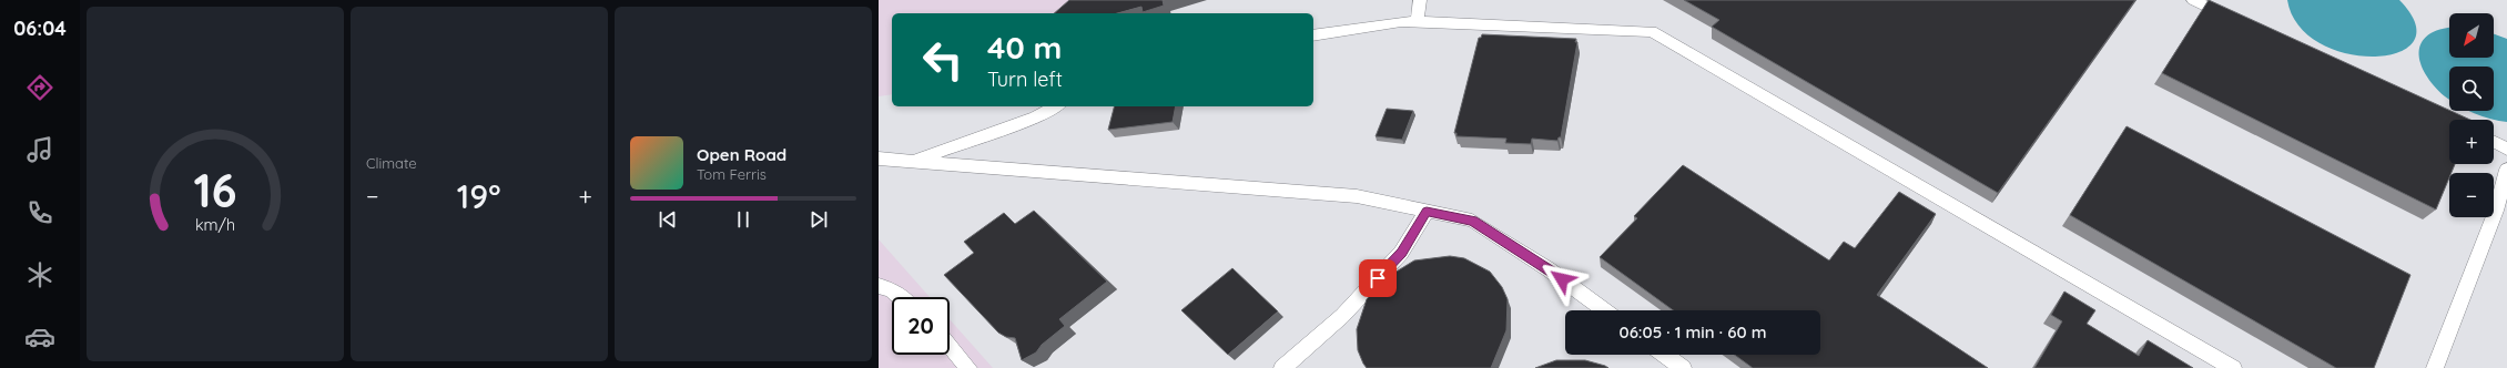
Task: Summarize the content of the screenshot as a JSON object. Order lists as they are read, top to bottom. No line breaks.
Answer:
{"north":"bottom left","page":{"tabs":"06:04","tile":"Climate","map_buttons":["+","−"],"turn":["40 m","Turn left"],"song":["Open Road","Tom Ferris"],"heat":["−","19°","+"],"limit":"20","trip":"06:05 · 1 min · 60 m","gauge":["16","km/h"]}}
